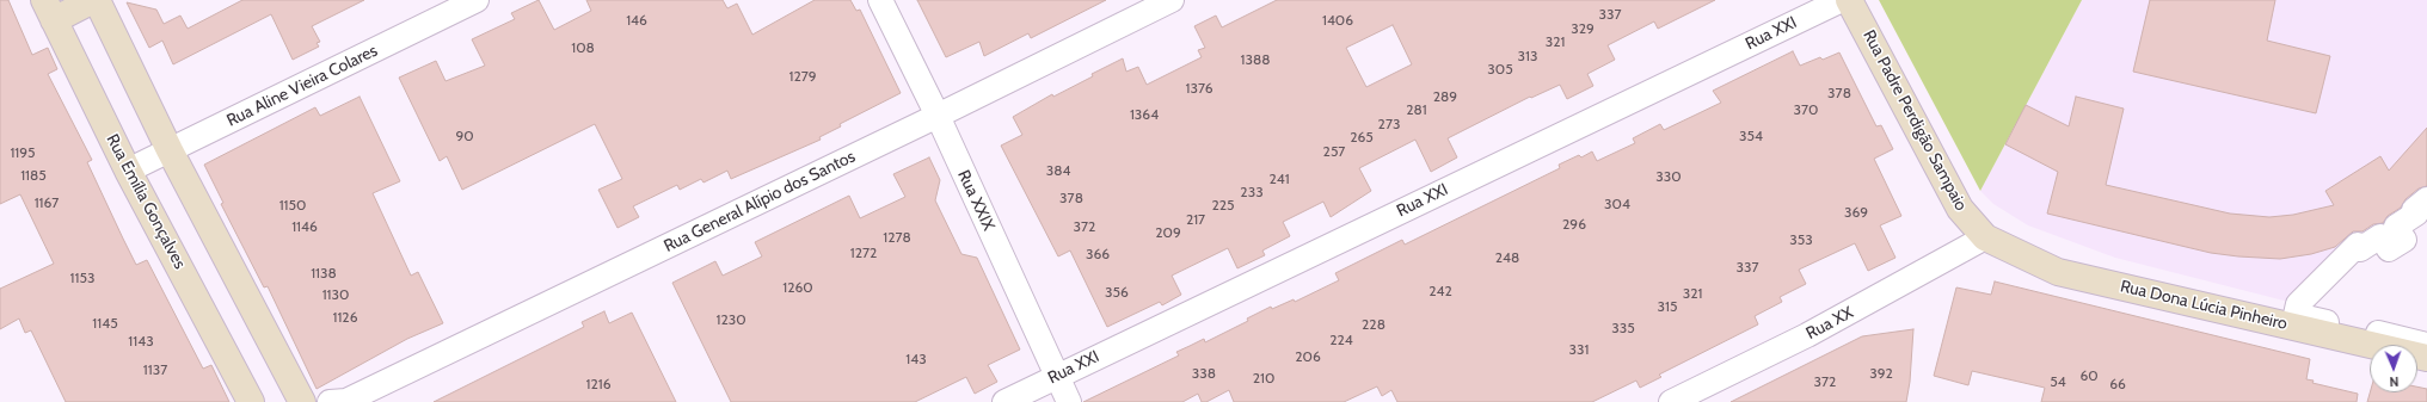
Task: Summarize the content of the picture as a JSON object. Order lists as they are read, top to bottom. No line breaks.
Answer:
{"streets":{"street":["Rua XXI","Rua Aline Vieira Colares","Rua Padre Perdigão Sampaio","Rua XXIX","Rua Emília Gonçalves","Rua General Alípio dos Santos","Rua Dona Lúcia Pinheiro","Rua XX"]},"crossings":[["Rua XXI","Rua XXIX"],["Rua Aline Vieira Colares","Rua Emília Gonçalves"],["Rua Padre Perdigão Sampaio","Rua Dona Lúcia Pinheiro"],["Rua Padre Perdigão Sampaio","Rua XX"],["Rua XXIX","Rua General Alípio dos Santos"],["Rua Dona Lúcia Pinheiro","Rua XX"]],"house_numbers":["337","146","1406","329","321","108","313","1388","305","1279","1376","378","289","281","370","1364","273","90","354","265","257","1195","384","1185","330","241","233","378","1167","304","1150","225","369","217","296","1146","372","209","1278","353","1272","366","248","337","1138","1153","1260","242","356","321","1130","315","1126","1230","1145","228","335","224","1143","331","206","143","1137","338","392","60","210","372","54","1216","66"],"north":"bottom"}
